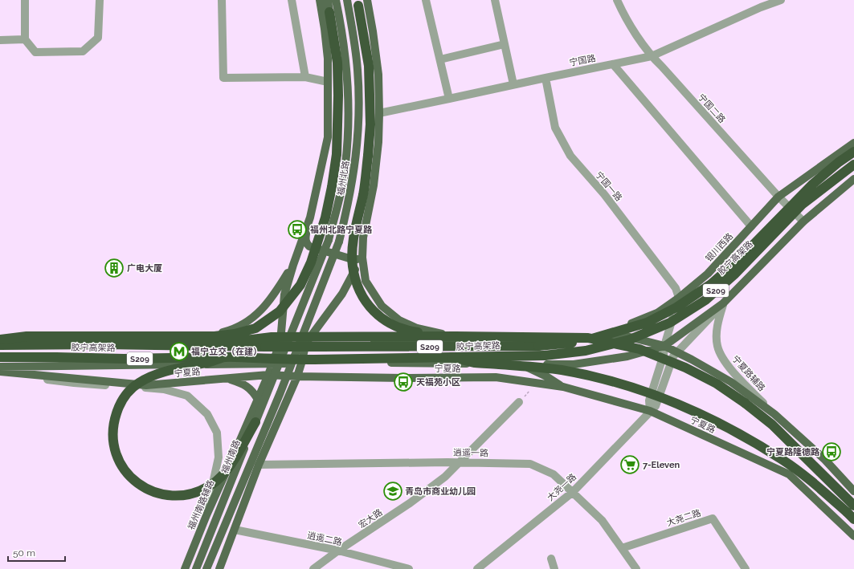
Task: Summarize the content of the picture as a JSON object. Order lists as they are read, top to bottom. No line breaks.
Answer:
{"streets":{"highway":["胶宁高架路","S209"],"main road":["福州北路","银川西路","宁夏路","福州南路","福州南路辅路"],"street":["宁国路","宁国二路","宁国一路","宁夏路辅路","逍遥一路","大尧一路","大尧二路","宏大路","逍遥二路"]},"crossings":[["宁国路","宁国二路"],["宁国路","宁国一路"],["宁国二路","银川西路"],["福州北路","福州南路"],["宁国一路","银川西路"],["宁夏路","大尧一路"],["宁夏路","福州南路辅路"],["宁夏路辅路","大尧一路"],["逍遥一路","大尧一路"],["逍遥一路","大尧二路"],["逍遥一路","宏大路"],["宏大路","逍遥二路"]],"places":{"bus stop":["福州北路宁夏路","天福苑小区","宁夏路隆德路"],"building":["广电大厦"],"metro station":["福宁立交（在建）"],"supermarket":["7-Eleven"],"school or university":["青岛市商业幼儿园"]},"scale_bar":"50 m"}
